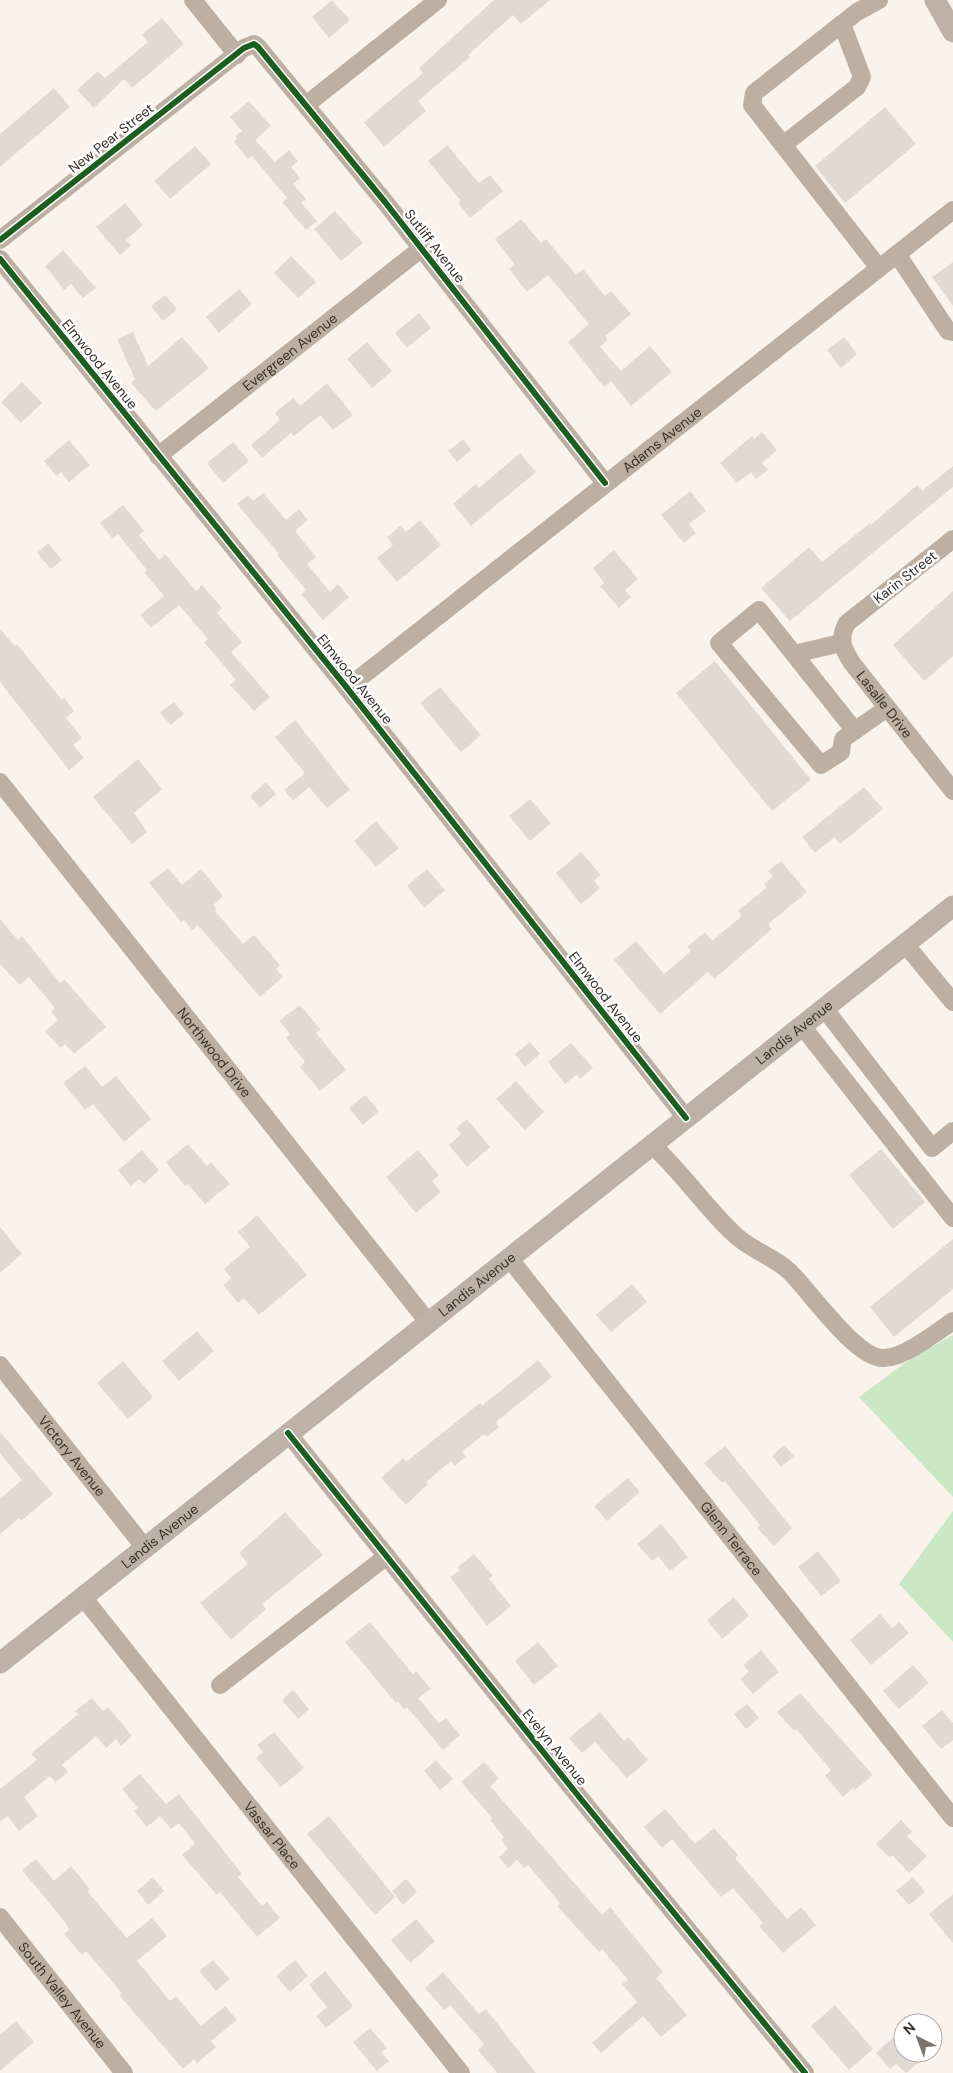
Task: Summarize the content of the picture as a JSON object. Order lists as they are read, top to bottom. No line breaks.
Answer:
{"streets":{"main road":["Landis Avenue"],"street":["New Pear Street","Sutliff Avenue","Evergreen Avenue","Elmwood Avenue","Adams Avenue","Karin Street","Lasalle Drive","Northwood Drive","Victory Avenue","Glenn Terrace","Evelyn Avenue","Vassar Place","South Valley Avenue"]},"crossings":[["New Pear Street","Sutliff Avenue"],["Sutliff Avenue","Evergreen Avenue"],["Sutliff Avenue","Adams Avenue"],["Evergreen Avenue","Elmwood Avenue"],["Elmwood Avenue","Adams Avenue"],["Elmwood Avenue","Landis Avenue"],["Karin Street","Lasalle Drive"],["Landis Avenue","Northwood Drive"],["Landis Avenue","Victory Avenue"],["Landis Avenue","Glenn Terrace"],["Landis Avenue","Evelyn Avenue"],["Landis Avenue","Vassar Place"]],"north":"top left"}
